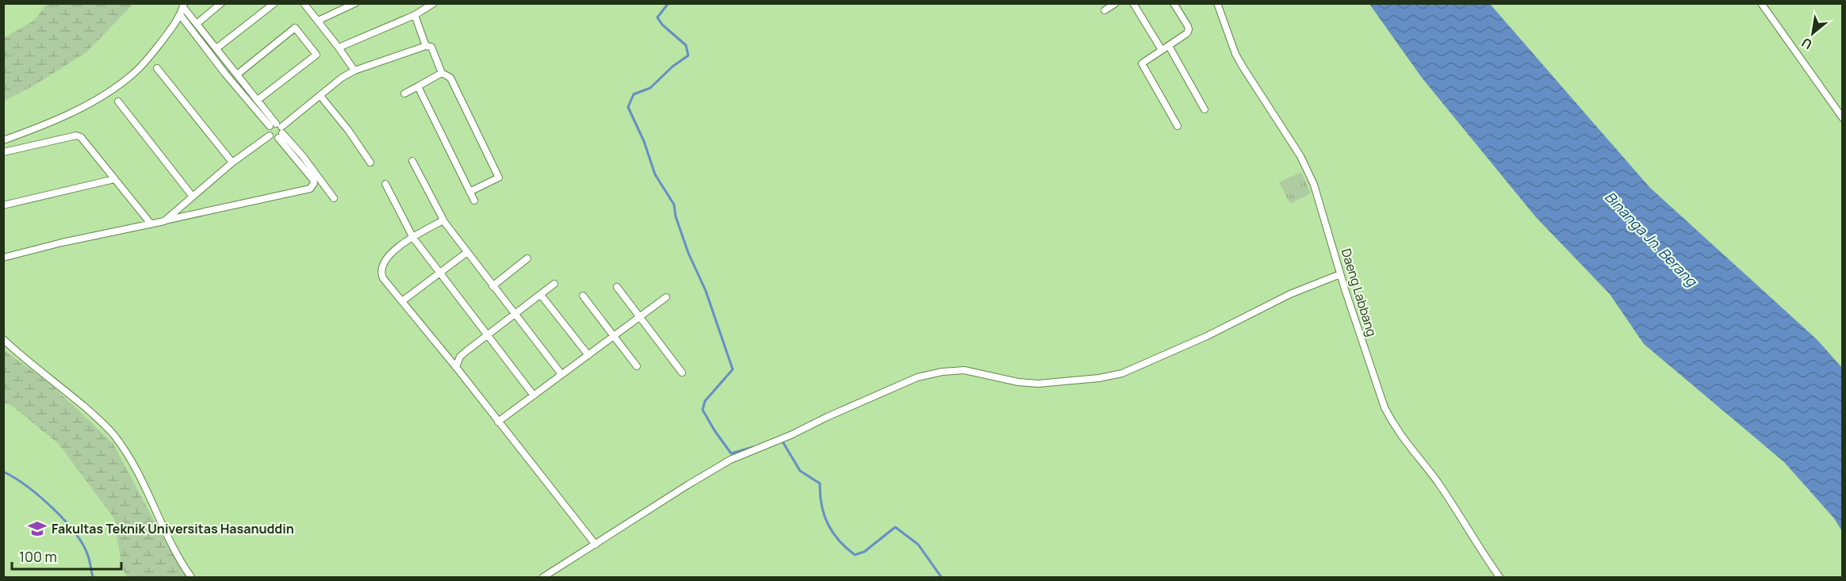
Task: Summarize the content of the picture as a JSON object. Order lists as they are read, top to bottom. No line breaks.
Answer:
{"streets":{"street":["Daeng Labbang"]},"water":["Binanga Jn. Berang"],"places":{"school or university":["Fakultas Teknik Universitas Hasanuddin"]},"scale_bar":"100 m","north":"bottom left"}
